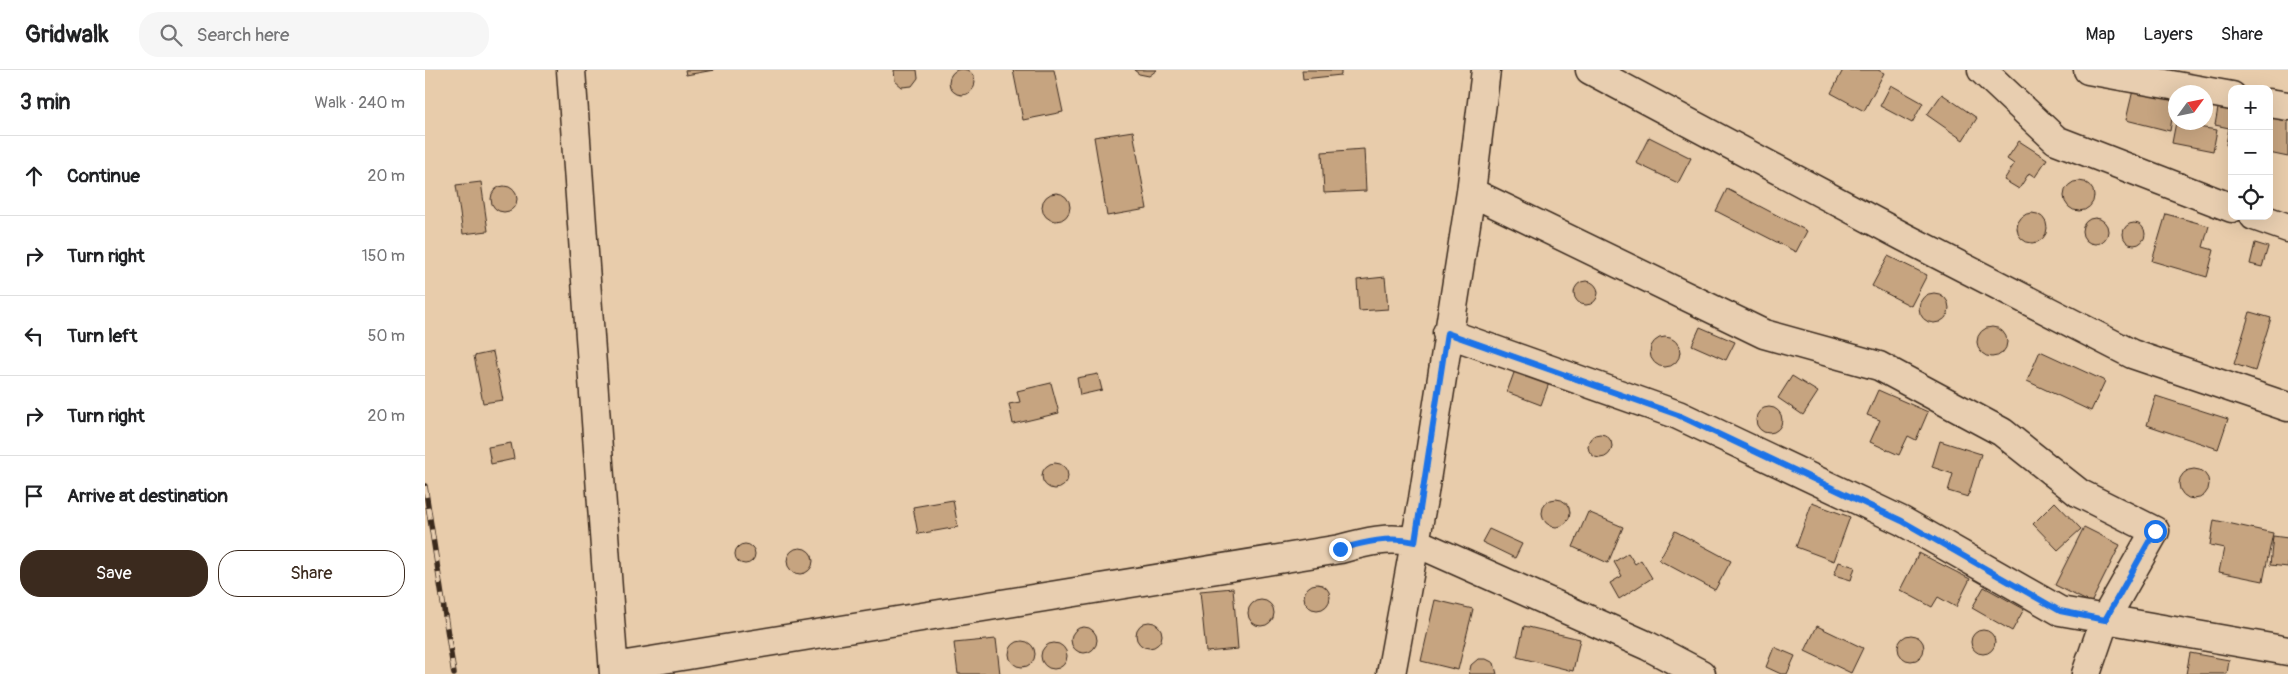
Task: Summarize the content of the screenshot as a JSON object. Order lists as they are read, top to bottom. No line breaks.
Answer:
{"north":"top right","page":{"header":"Gridwalk","search":"Search here","nav":["Map","Layers","Share"],"heading":["3 min","Walk · 240 m"],"map_buttons":["+","−"],"list":[["Continue","20 m"],["Turn right","150 m"],["Turn left","50 m"],["Turn right","20 m"],"Arrive at destination"],"buttons":["Save","Share"]}}
